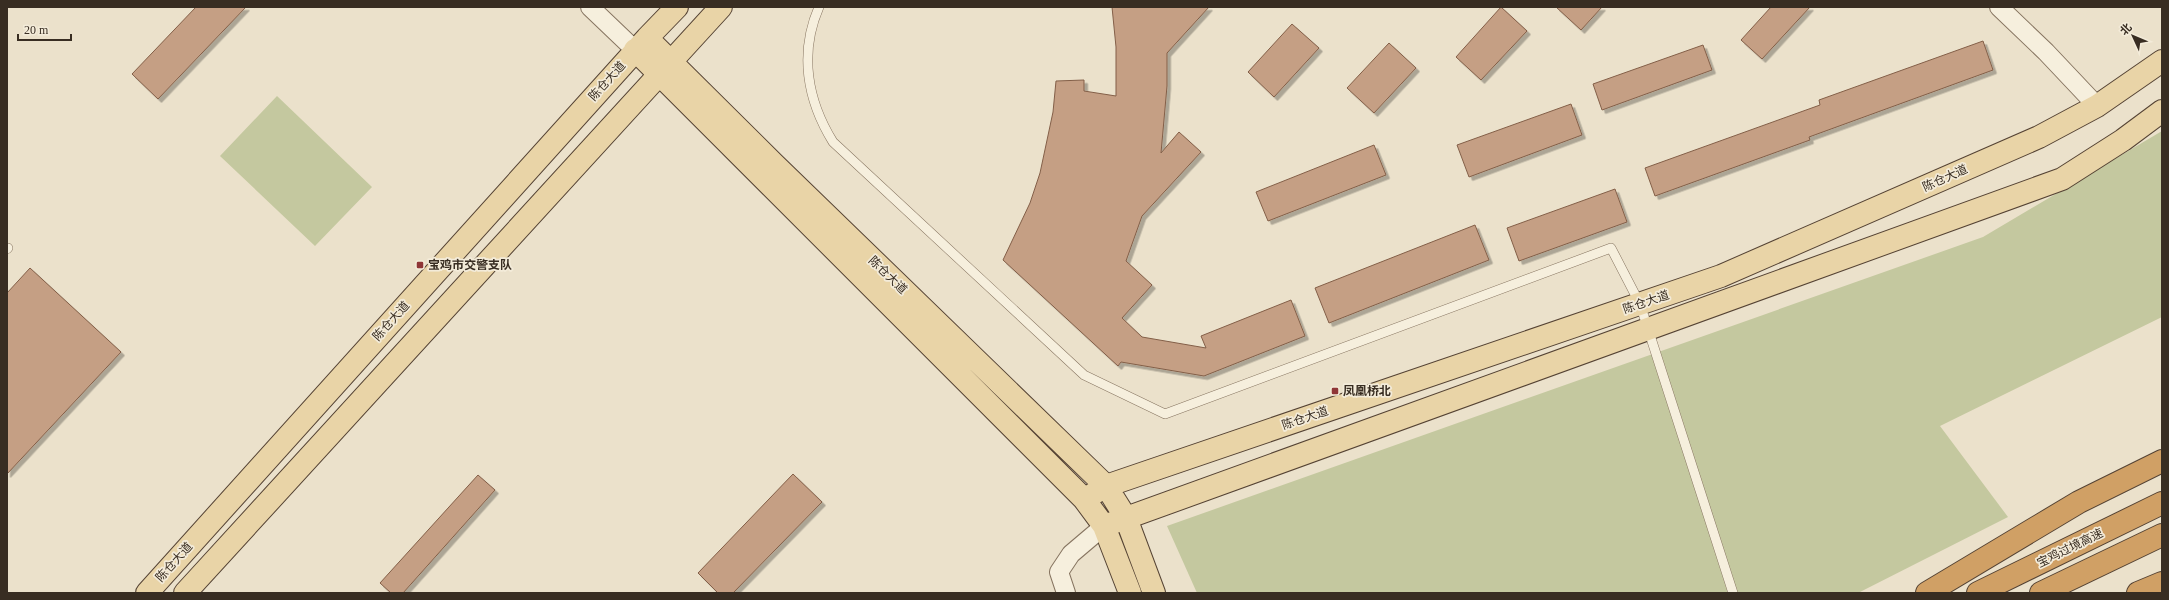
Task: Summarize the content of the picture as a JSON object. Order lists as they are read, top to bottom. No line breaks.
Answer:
{"streets":{"highway":["宝鸡过境高速"],"main road":["陈仓大道"]},"places":{"transit":["宝鸡市交警支队","凤凰桥北"]},"scale_bar":"20 m","north":"top left"}
